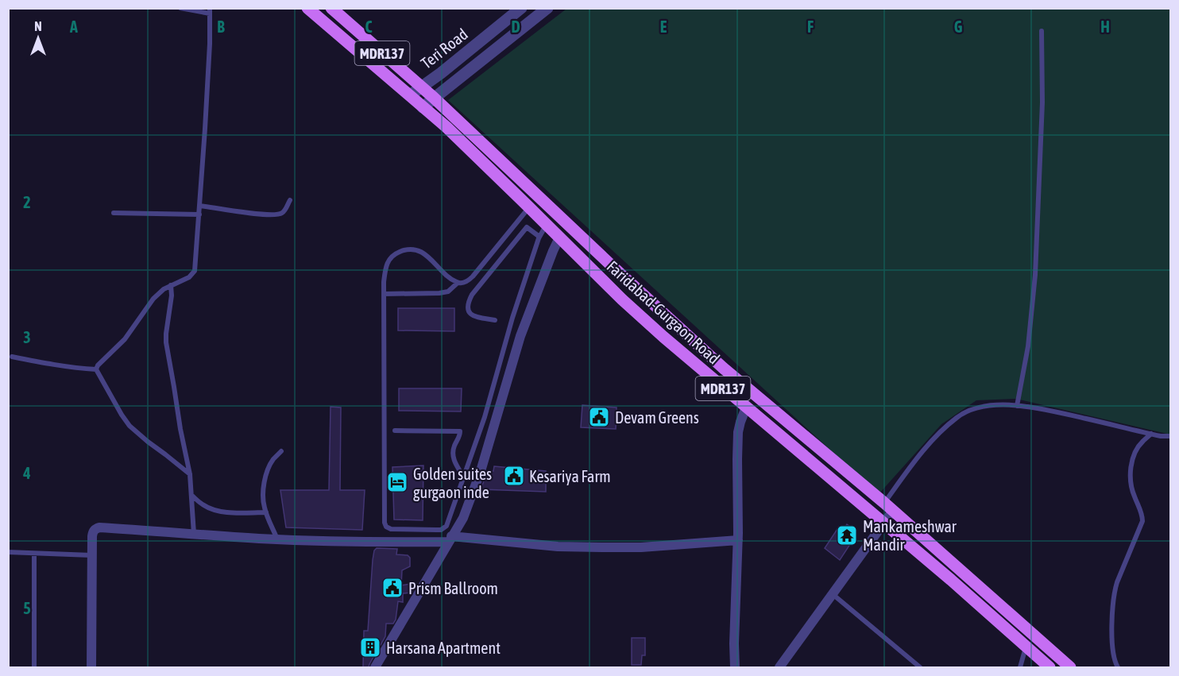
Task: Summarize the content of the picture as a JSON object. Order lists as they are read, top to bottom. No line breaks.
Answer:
{"streets":{"main road":["MDR137","Faridabad-Gurgaon Road"],"street":["Teri Road"]},"crossings":[["Teri Road","Faridabad-Gurgaon Road"]],"places":{"public building":["Devam Greens","Kesariya Farm","Prism Ballroom"],"hotel":["Golden suites gurgaon inde"],"temple":["Mankameshwar Mandir"],"building":["Harsana Apartment"]},"north":"top","grid":{"columns":["A","B","C","D","E","F","G","H"],"rows":["2","3","4","5"]}}
